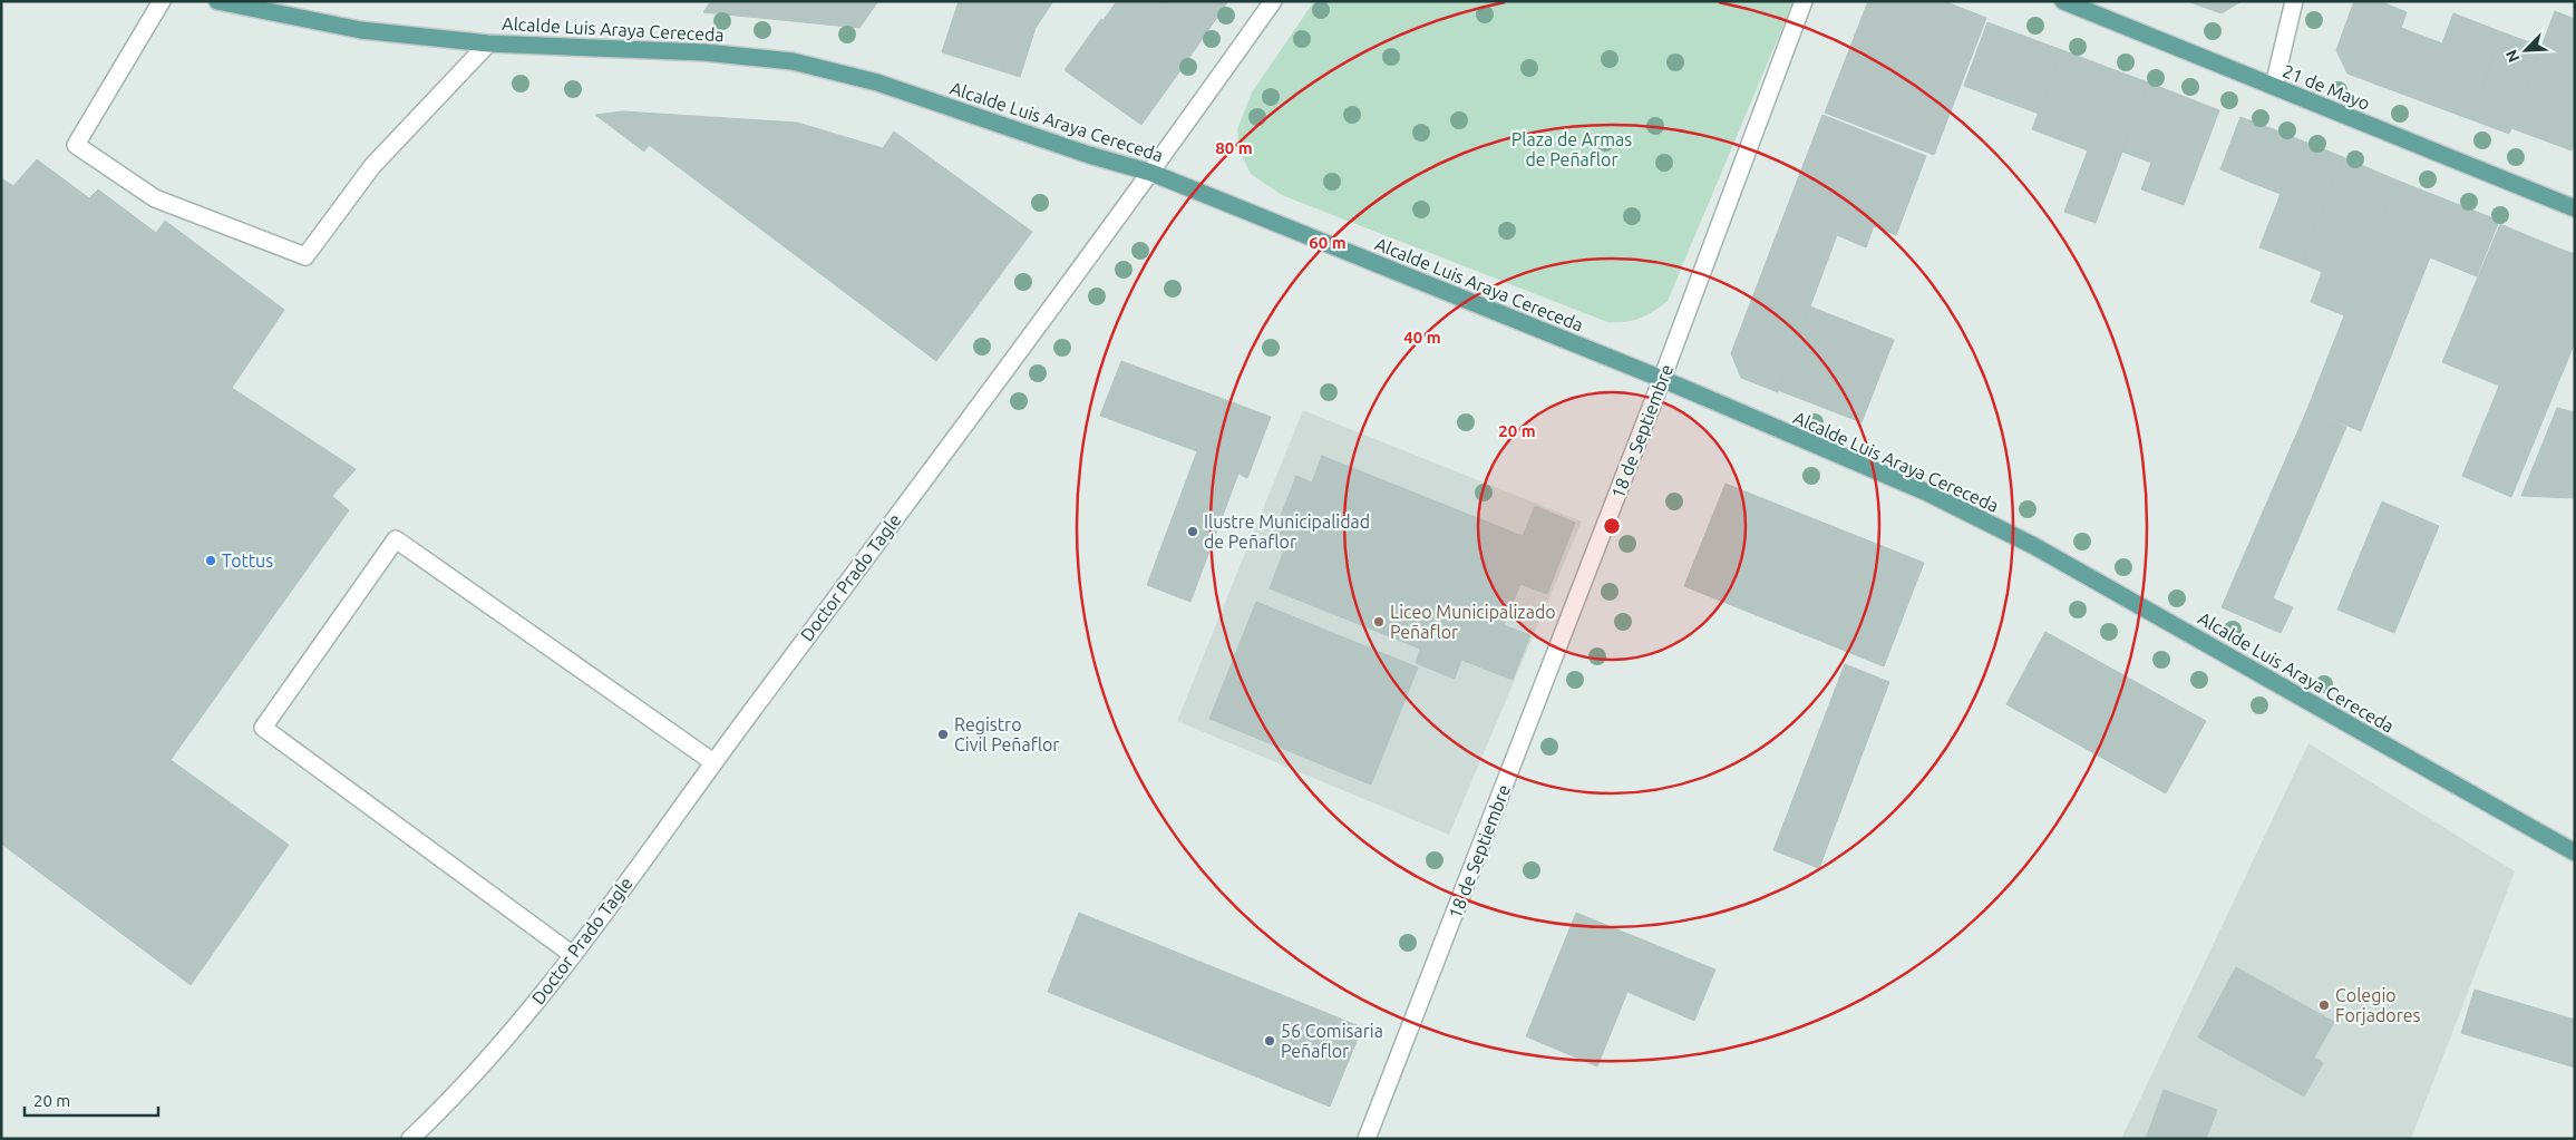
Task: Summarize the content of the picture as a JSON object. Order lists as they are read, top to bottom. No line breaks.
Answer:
{"streets":{"main road":["Alcalde Luis Araya Cereceda","21 de Mayo"],"street":["18 de Septiembre","Doctor Prado Tagle"]},"crossings":[["Alcalde Luis Araya Cereceda","18 de Septiembre"],["Alcalde Luis Araya Cereceda","Doctor Prado Tagle"]],"parks":["Plaza de Armas de Peñaflor"],"places":["Ilustre Municipalidad de Peñaflor","Tottus","Liceo Municipalizado Peñaflor","Registro Civil Peñaflor","Colegio Forjadores","56 Comisaria Peñaflor"],"scale_bar":"20 m","north":"bottom left","rings":["80 m","60 m","40 m","20 m"]}
